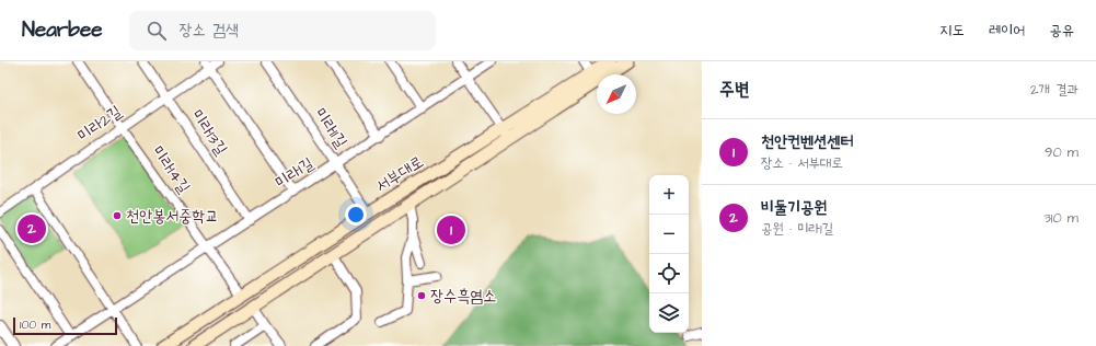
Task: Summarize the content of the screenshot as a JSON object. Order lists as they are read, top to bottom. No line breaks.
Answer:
{"streets":{"main road":["서부대로"],"street":["미라2길","미라11길","미라13길","미라14길","미라1길"]},"crossings":[["미라2길","미라13길"],["미라2길","미라14길"],["미라11길","미라1길"],["미라11길","서부대로"],["미라13길","미라1길"],["미라14길","미라1길"],["미라14길","서부대로"]],"places":["천안봉서중학교","장수흑염소"],"scale_bar":"100 m","north":"bottom left","page":{"header":"Nearbee","search":"장소 검색","nav":["지도","레이어","공유"],"heading":["주변","2개 결과"],"list":[{"mark":"1","name":"천안컨벤션센터","note":"장소 · 서부대로","value":"90 m"},{"mark":"2","name":"비둘기공원","note":"공원 · 미라1길","value":"310 m"}],"map_buttons":["+","−"],"pins":["2","1"],"scale":"100 m"}}
